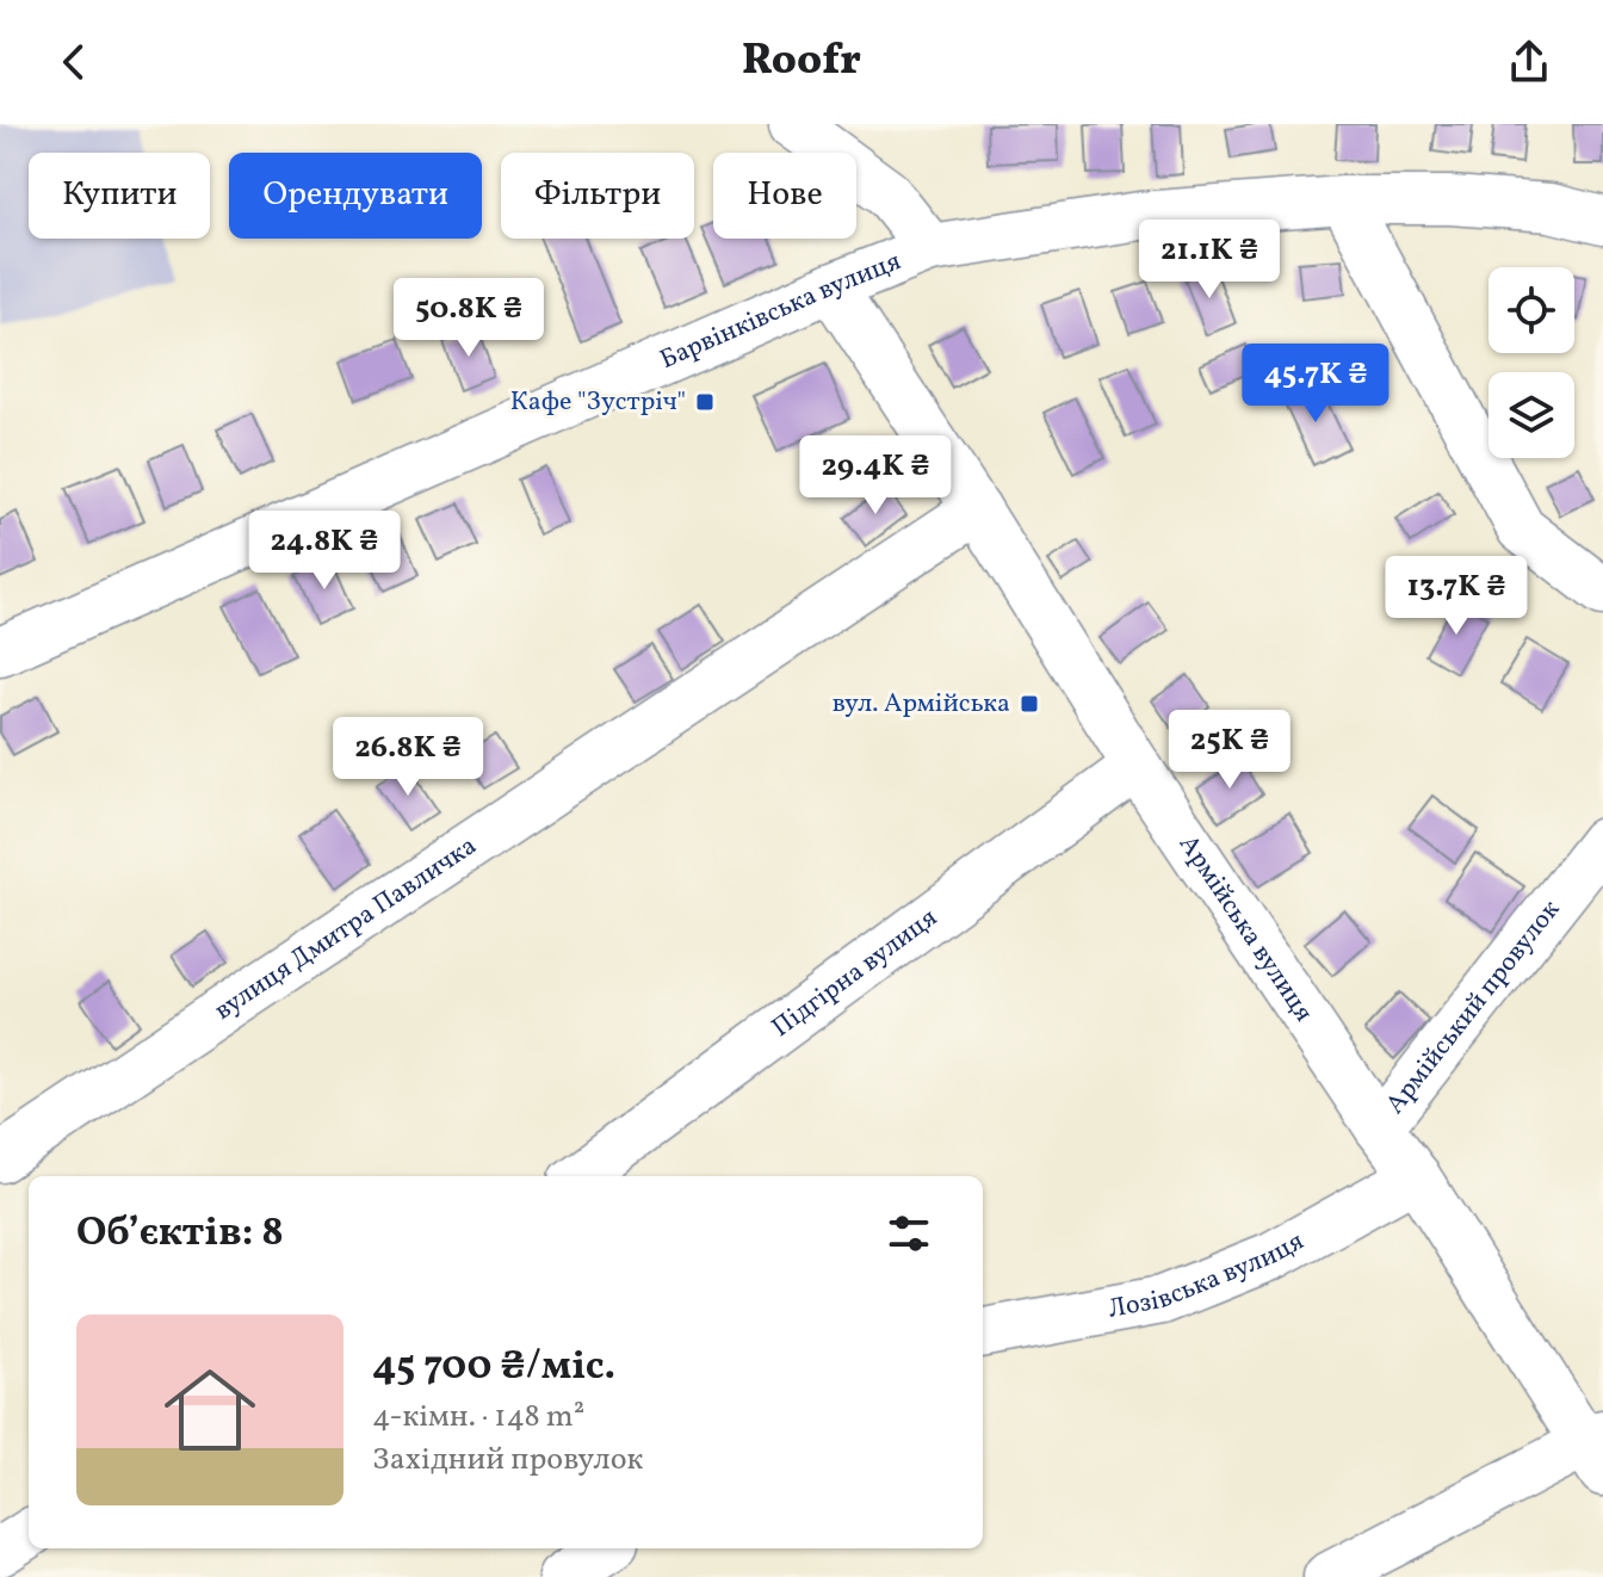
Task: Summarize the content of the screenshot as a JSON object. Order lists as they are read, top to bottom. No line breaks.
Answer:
{"streets":{"street":["Барвінківська вулиця","вулиця Дмитра Павличка","Армійська вулиця","Підгірна вулиця","Армійський провулок","Лозівська вулиця"]},"crossings":[["Барвінківська вулиця","Армійська вулиця"],["вулиця Дмитра Павличка","Армійська вулиця"],["Армійська вулиця","Підгірна вулиця"],["Армійська вулиця","Армійський провулок"],["Армійська вулиця","Лозівська вулиця"]],"places":{"transit":["Кафе \"Зустріч\"","вул. Армійська"]},"page":{"header":"Roofr","chip":["Купити","Орендувати","Фільтри","Нове"],"price":["21.1K ₴","50.8K ₴","45.7K ₴","29.4K ₴","24.8K ₴","13.7K ₴","25K ₴","26.8K ₴"],"heading":"Об’єктів: 8","list":[{"name":"45 700 ₴/міс.","note":"4-кімн. · 148 m² · Західний провулок"}]}}
